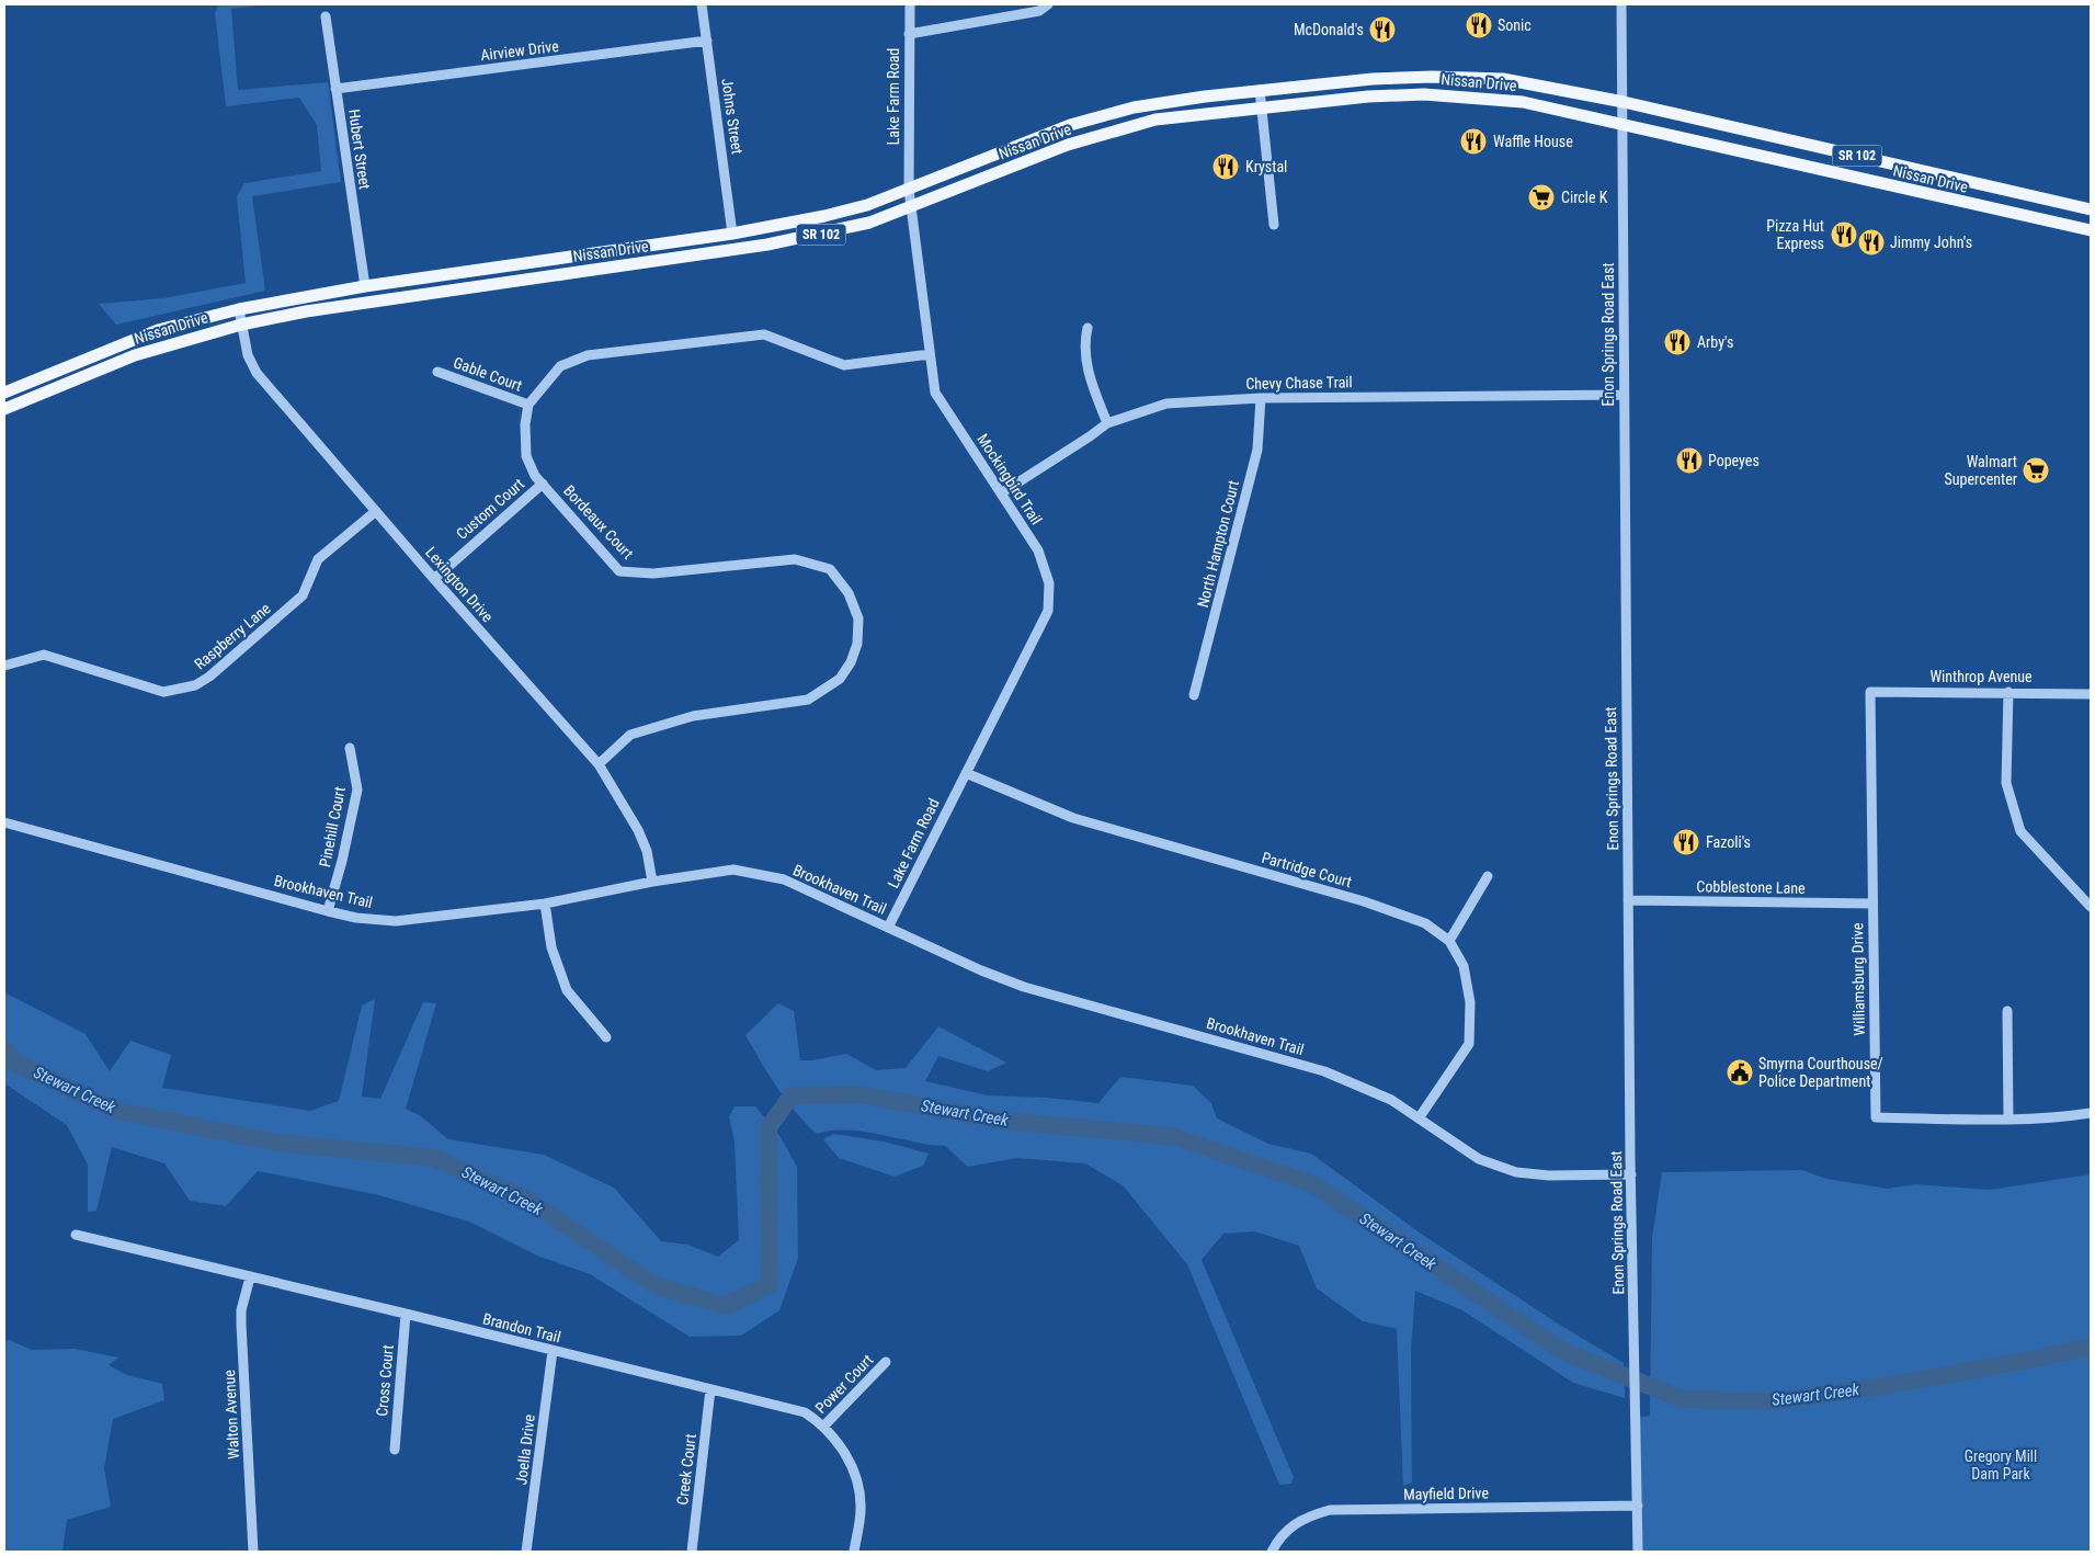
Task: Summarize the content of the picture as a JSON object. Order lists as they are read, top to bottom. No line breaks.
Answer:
{"streets":{"main road":["Nissan Drive","SR 102"],"street":["Airview Drive","Lake Farm Road","Johns Street","Hubert Street","Enon Springs Road East","Gable Court","Chevy Chase Trail","Mockingbird Trail","Custom Court","Bordeaux Court","North Hampton Court","Lexington Drive","Raspberry Lane","Winthrop Avenue","Pinehill Court","Partridge Court","Cobblestone Lane","Brookhaven Trail","Williamsburg Drive","Brandon Trail","Cross Court","Power Court","Walton Avenue","Joella Drive","Creek Court","Mayfield Drive"]},"crossings":[["Airview Drive","Johns Street"],["Airview Drive","Hubert Street"],["Nissan Drive","Lake Farm Road"],["Nissan Drive","Johns Street"],["Nissan Drive","Hubert Street"],["Nissan Drive","Enon Springs Road East"],["Nissan Drive","Mockingbird Trail"],["Nissan Drive","Lexington Drive"],["Lake Farm Road","Mockingbird Trail"],["Lake Farm Road","Partridge Court"],["Lake Farm Road","Brookhaven Trail"],["Enon Springs Road East","Chevy Chase Trail"],["Enon Springs Road East","Cobblestone Lane"],["Enon Springs Road East","Brookhaven Trail"],["Enon Springs Road East","Mayfield Drive"],["Gable Court","Bordeaux Court"],["Chevy Chase Trail","Mockingbird Trail"],["Chevy Chase Trail","North Hampton Court"],["Mockingbird Trail","Partridge Court"],["Custom Court","Bordeaux Court"],["Custom Court","Lexington Drive"],["Bordeaux Court","Lexington Drive"],["Lexington Drive","Raspberry Lane"],["Lexington Drive","Brookhaven Trail"],["Winthrop Avenue","Williamsburg Drive"],["Pinehill Court","Brookhaven Trail"],["Partridge Court","Brookhaven Trail"],["Cobblestone Lane","Williamsburg Drive"],["Brandon Trail","Cross Court"],["Brandon Trail","Power Court"],["Brandon Trail","Walton Avenue"],["Brandon Trail","Joella Drive"],["Brandon Trail","Creek Court"]],"water":["Stewart Creek"],"parks":["Gregory Mill Dam Park"],"places":{"restaurant":["Sonic","McDonald's","Waffle House","Krystal","Pizza Hut Express","Jimmy John's","Arby's","Popeyes","Fazoli's"],"supermarket":["Circle K","Walmart Supercenter"],"public building":["Smyrna Courthouse/ Police Department"]}}
